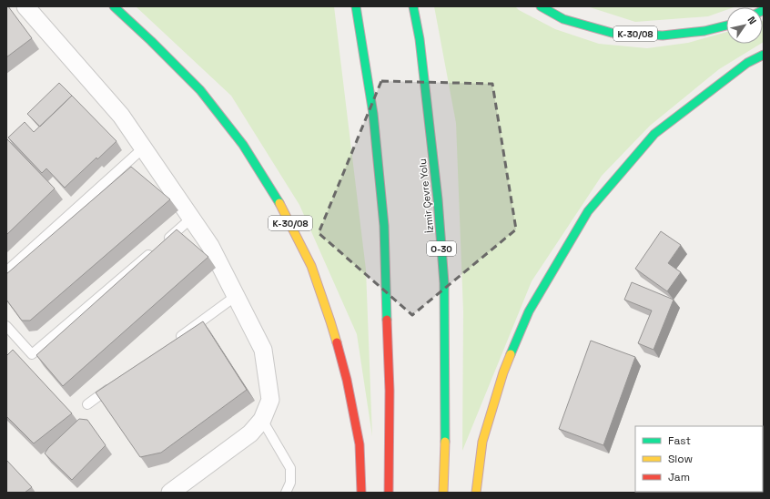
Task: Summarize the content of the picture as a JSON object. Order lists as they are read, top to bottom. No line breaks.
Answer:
{"streets":{"highway":["K-30/08","İzmir Çevre Yolu","O-30"]},"legend":["Fast","Slow","Jam"],"north":"top right"}
